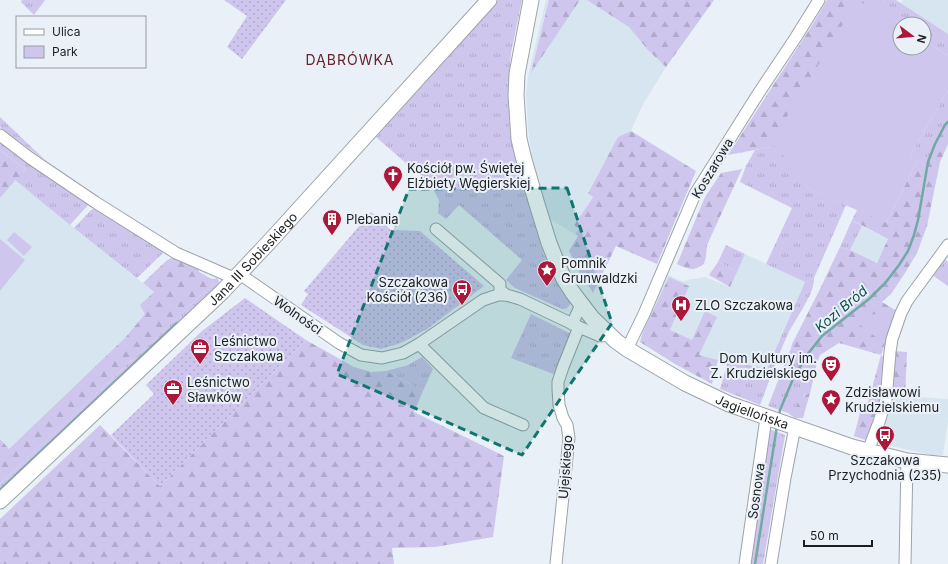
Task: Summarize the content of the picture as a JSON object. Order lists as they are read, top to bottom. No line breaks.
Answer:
{"streets":{"street":["Koszarowa","Jana III Sobieskiego","Wolności","Jagiellońska","Ujejskiego","Sosnowa"]},"crossings":[["Koszarowa","Jagiellońska"],["Jana III Sobieskiego","Wolności"],["Wolności","Jagiellońska"],["Wolności","Ujejskiego"],["Jagiellońska","Ujejskiego"],["Jagiellońska","Sosnowa"]],"districts":["DĄBRÓWKA"],"water":["Kozi Bród"],"places":{"church":["Kościół pw. Świętej Elżbiety Węgierskiej"],"building":["Plebania"],"place":["Pomnik Grunwaldzki","Zdzisławowi Krudzielskiemu"],"bus stop":["Szczakowa Kościół (236)","Szczakowa Przychodnia (235)"],"hospital":["ZLO Szczakowa"],"office":["Leśnictwo Szczakowa","Leśnictwo Sławków"],"theatre":["Dom Kultury im. Z. Krudzielskiego"]},"legend":["Ulica","Park"],"scale_bar":"50 m","north":"right"}
